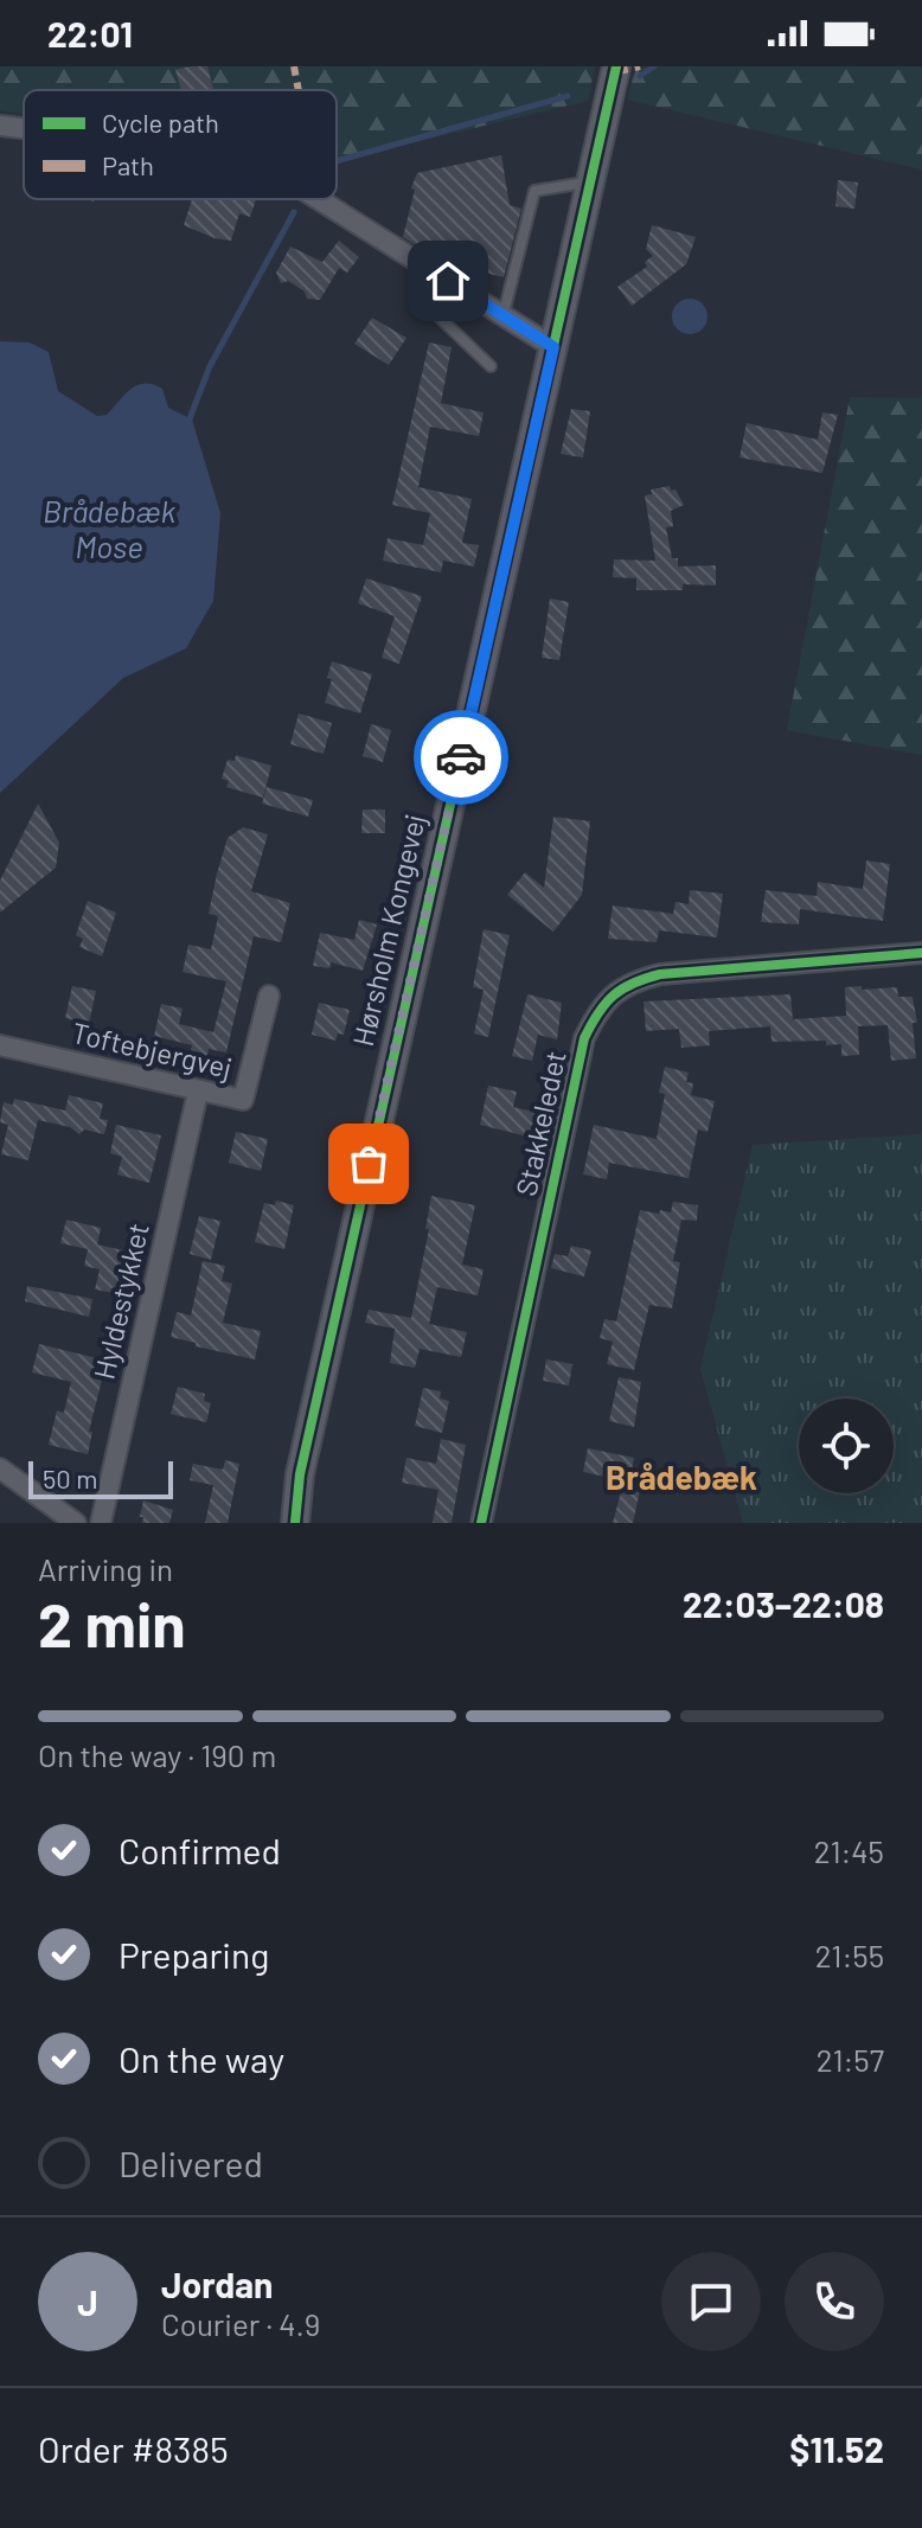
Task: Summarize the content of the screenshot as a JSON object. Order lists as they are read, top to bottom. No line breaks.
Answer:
{"streets":{"main road":["Hørsholm Kongevej"],"street":["Toftebjergvej","Stakkeledet","Hyldestykket"]},"crossings":[["Toftebjergvej","Hyldestykket"]],"districts":["Brådebæk"],"water":["Brådebæk Mose"],"legend":["Cycle path","Path"],"scale_bar":"50 m","page":{"status":"22:01","scale":"50 m","heading":["2 min","Arriving in","22:03–22:08"],"panel":["Jordan","Courier · 4.9","Order #8385","$11.52"],"bar":"On the way · 190 m","list":[["Confirmed","21:45"],["Preparing","21:55"],["On the way","21:57"],"Delivered"],"round":"J"}}
